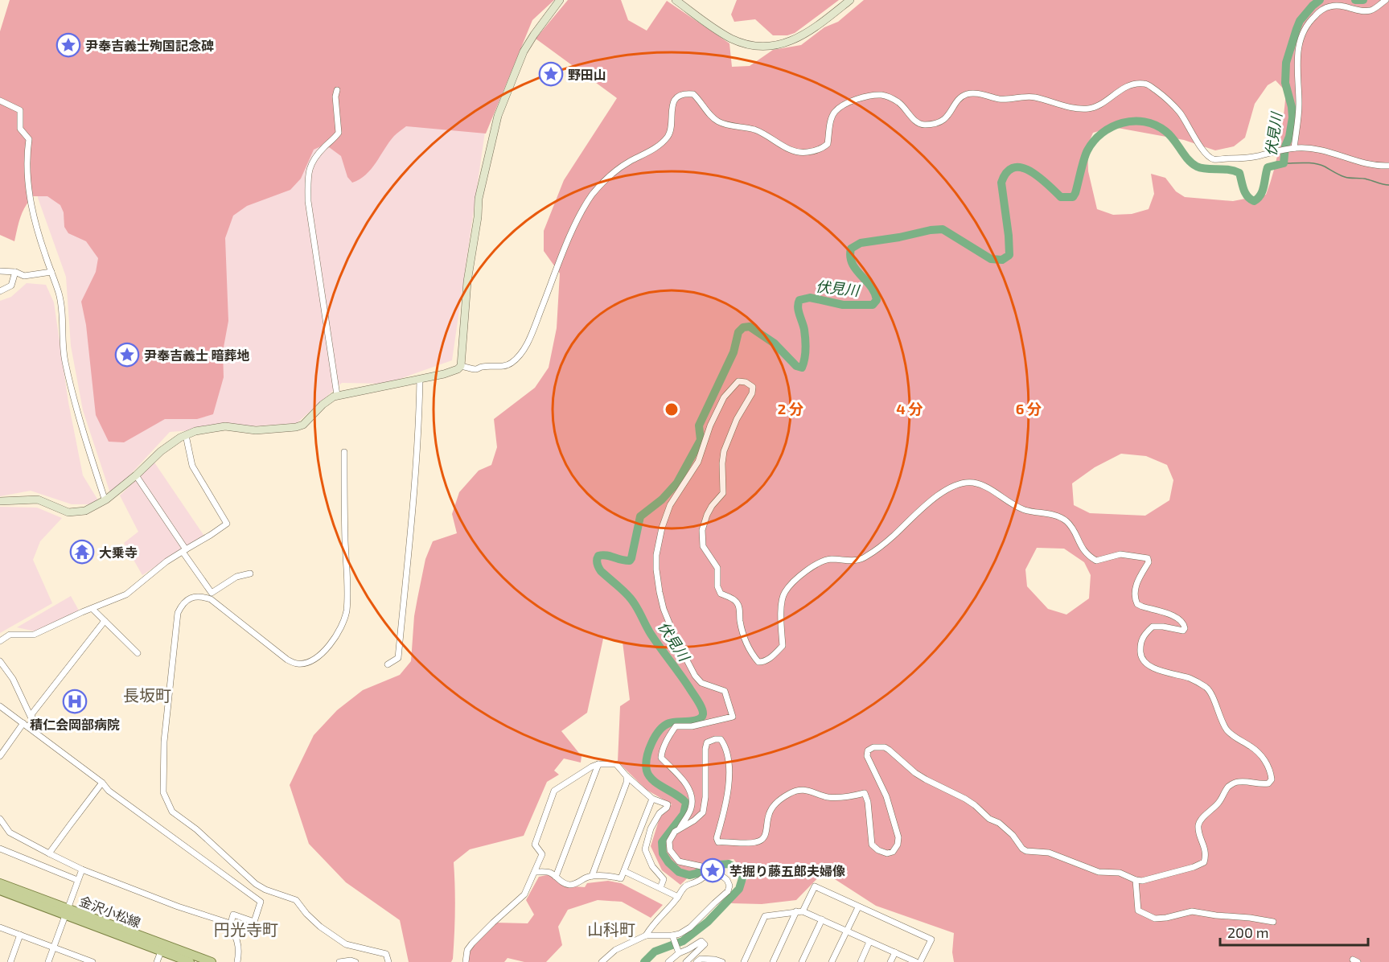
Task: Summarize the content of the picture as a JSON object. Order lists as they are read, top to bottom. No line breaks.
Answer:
{"streets":{"main road":["金沢小松線"]},"districts":["長坂町","円光寺町","山科町"],"water":["伏見川"],"places":{"place":["尹奉吉義士殉国記念碑","野田山","尹奉吉義士 暗葬地","芋掘り藤五郎夫婦像"],"temple":["大乗寺"],"hospital":["積仁会岡部病院"]},"scale_bar":"200 m","rings":["2 分","4 分","6 分"]}
